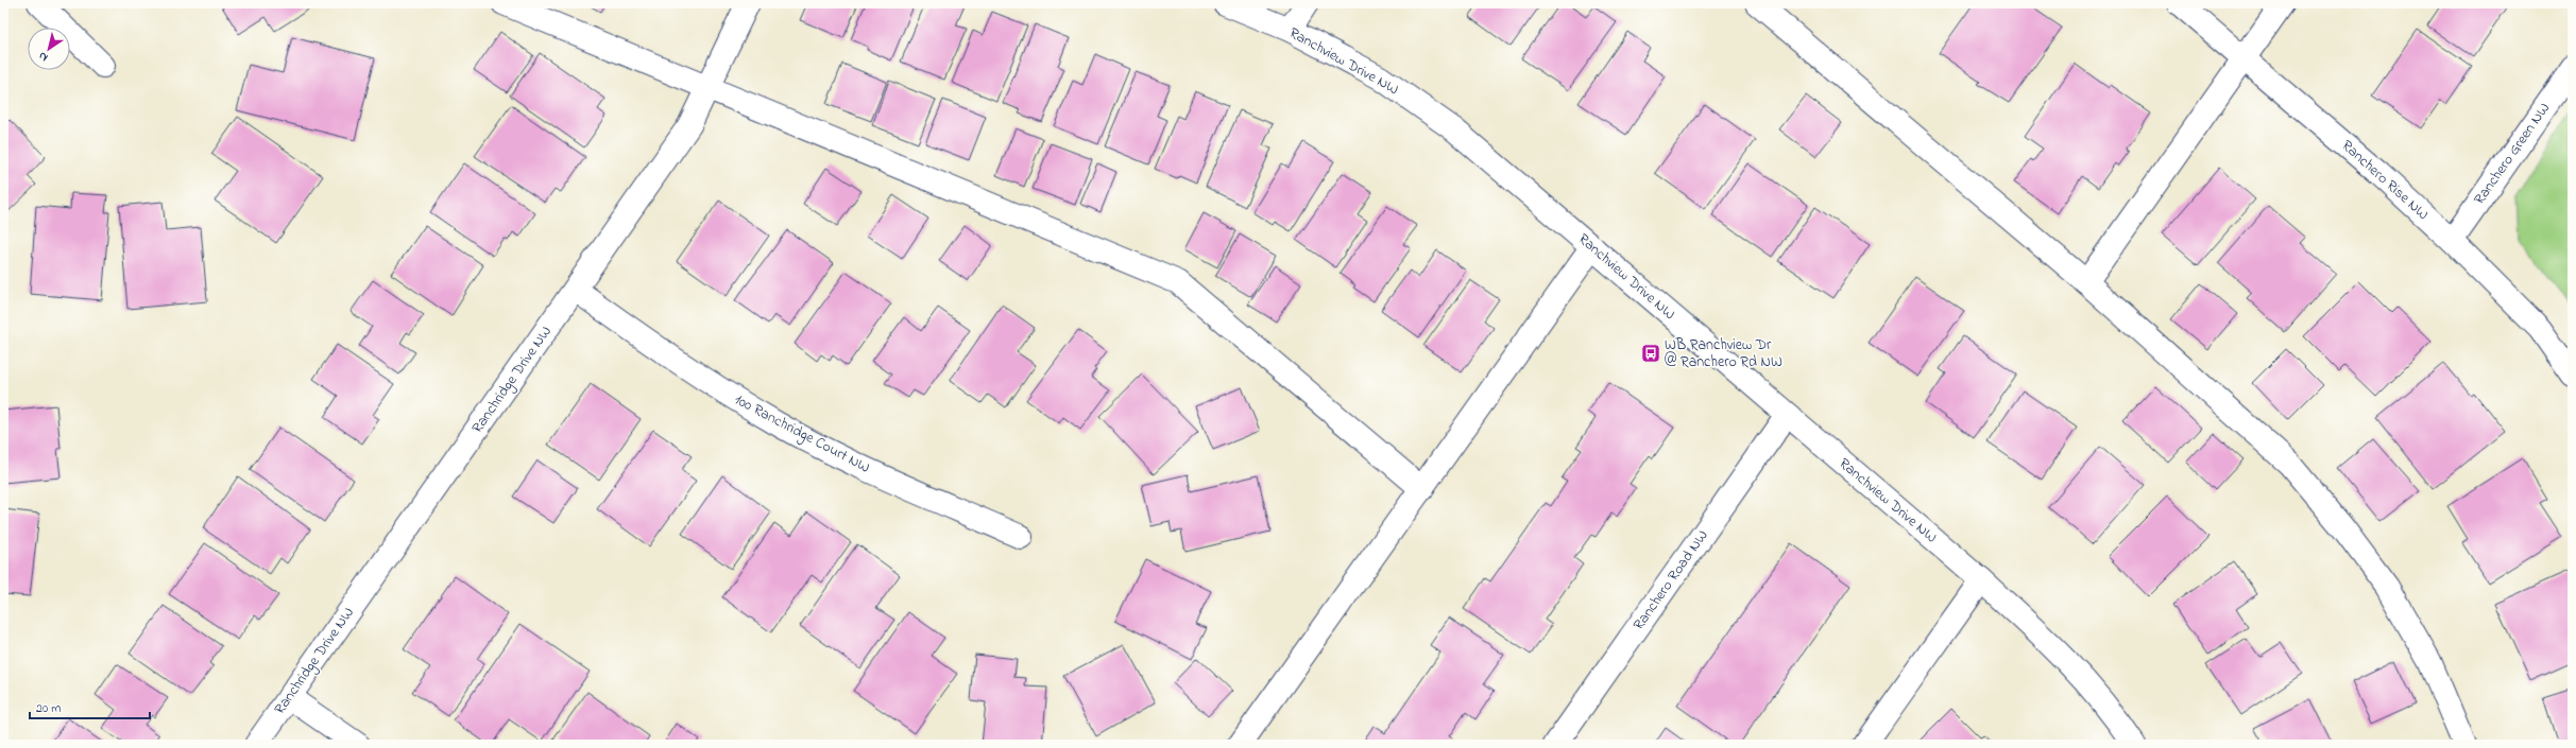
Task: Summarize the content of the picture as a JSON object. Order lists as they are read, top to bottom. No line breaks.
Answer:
{"streets":{"street":["Ranchview Drive NW","Ranchero Green NW","Ranchero Rise NW","Ranchridge Drive NW","100 Ranchridge Court NW","Ranchero Road NW"]},"crossings":[["Ranchview Drive NW","Ranchero Road NW"],["Ranchero Green NW","Ranchero Rise NW"],["Ranchridge Drive NW","100 Ranchridge Court NW"]],"places":{"bus stop":["WB Ranchview Dr @ Ranchero Rd NW"]},"scale_bar":"20 m","north":"bottom left"}
